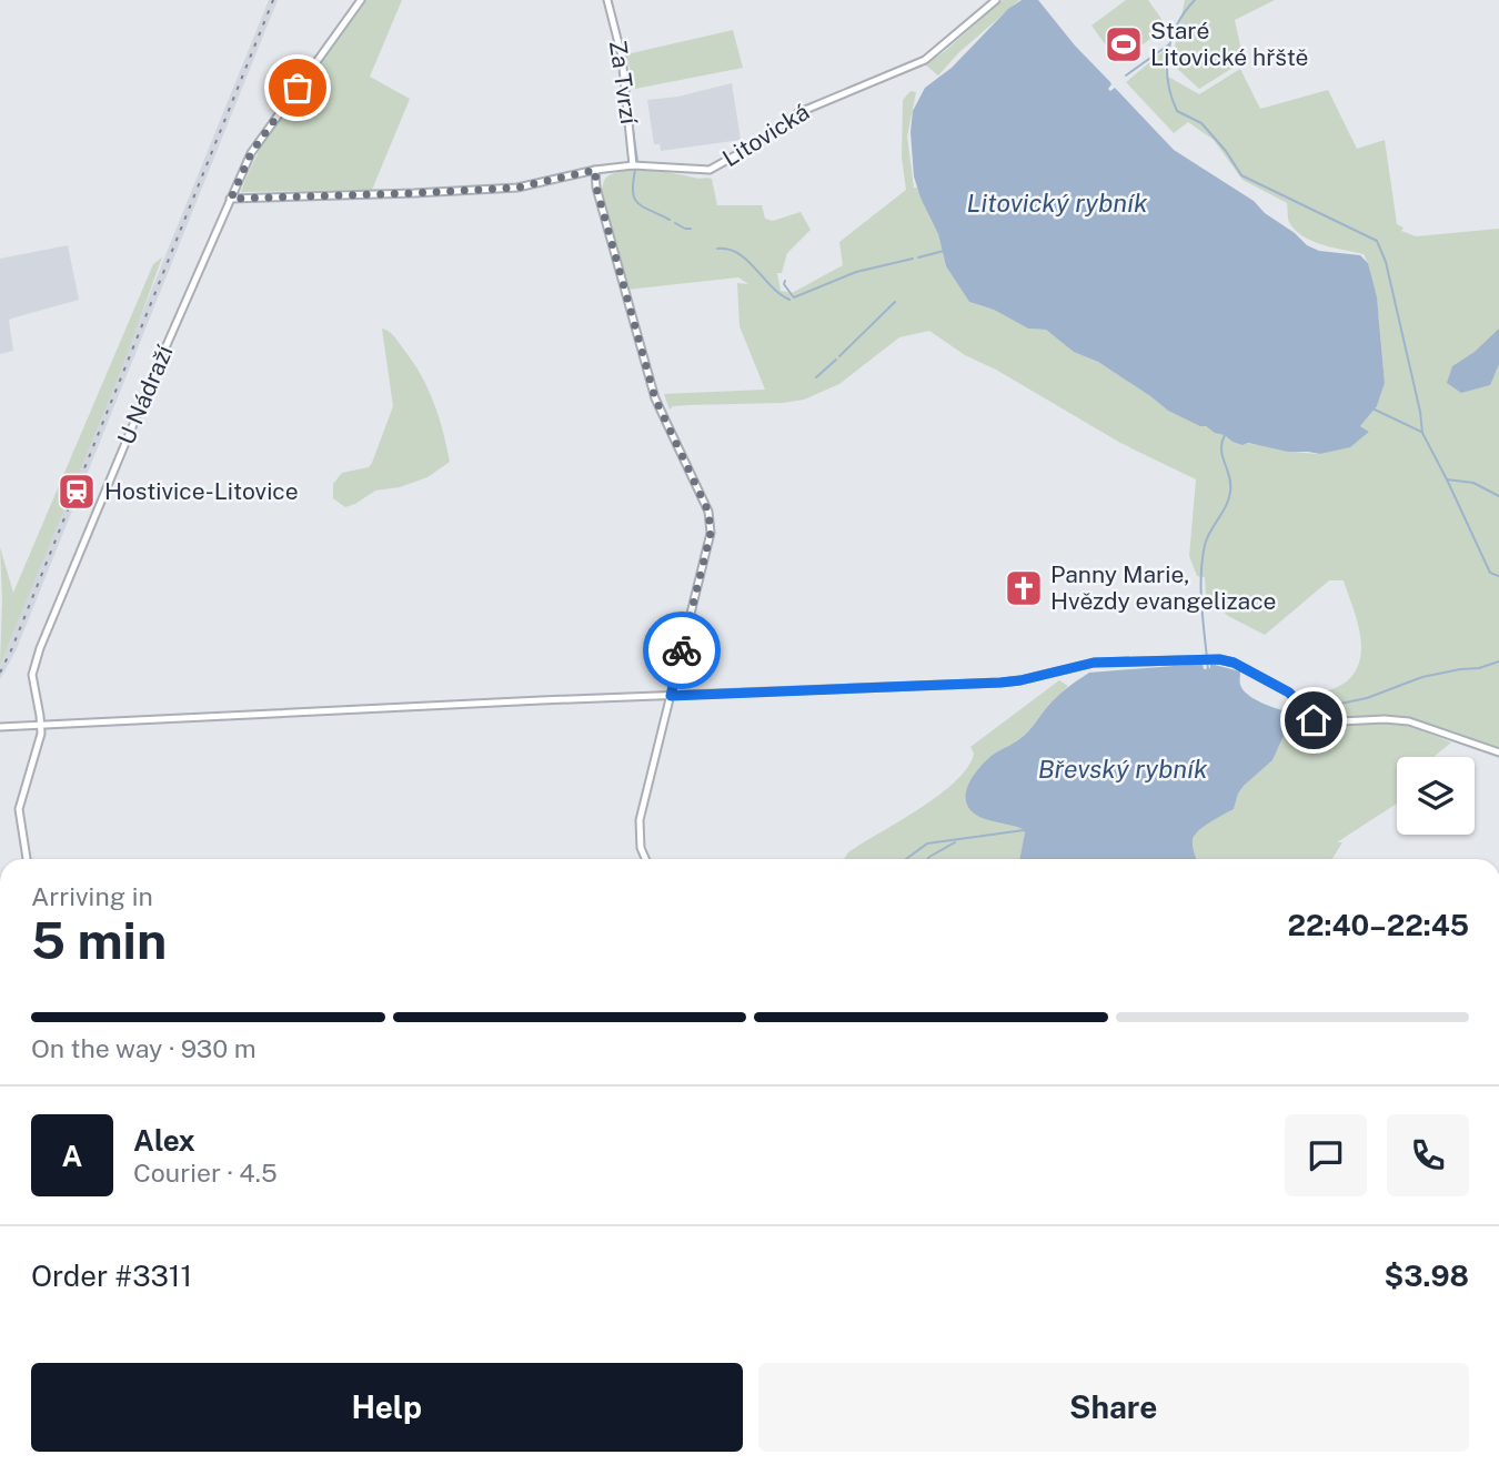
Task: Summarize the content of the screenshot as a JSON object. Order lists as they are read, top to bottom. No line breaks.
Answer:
{"streets":{"street":["Za Tvrzí","Litovická","U Nádraží"]},"crossings":[["Za Tvrzí","Litovická"],["Litovická","U Nádraží"]],"water":["Litovický rybník","Břevský rybník"],"places":{"sports":["Staré Litovické hřště"],"station":["Hostivice-Litovice"],"church":["Panny Marie, Hvězdy evangelizace"]},"page":{"heading":["5 min","Arriving in","22:40–22:45"],"panel":["Alex","Courier · 4.5","Order #3311","$3.98"],"bar":"On the way · 930 m","round":"A","buttons":["Help","Share"]}}
